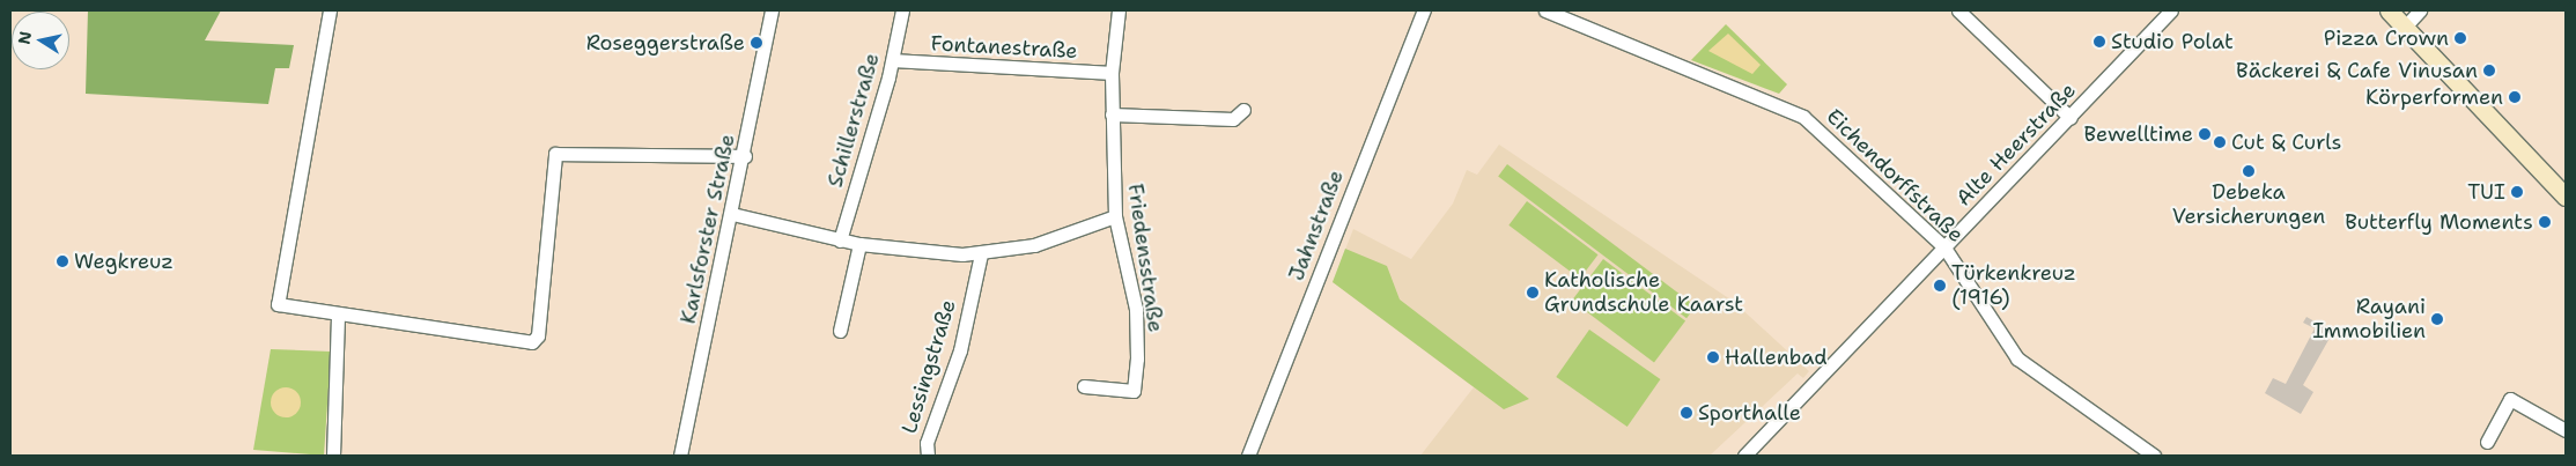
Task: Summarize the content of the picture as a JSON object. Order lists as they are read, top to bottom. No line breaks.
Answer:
{"streets":{"street":["Fontanestraße","Schillerstraße","Alte Heerstraße","Eichendorffstraße","Jahnstraße","Karlsforster Straße","Friedensstraße","Lessingstraße"]},"crossings":[["Fontanestraße","Schillerstraße"],["Fontanestraße","Friedensstraße"],["Alte Heerstraße","Eichendorffstraße"]],"places":["Pizza Crown","Studio Polat","Roseggerstraße","Bäckerei & Cafe Vinusan","Körperformen","Bewelltime","Cut & Curls","Debeka Versicherungen","TUI","Butterfly Moments","Wegkreuz","Türkenkreuz (1916)","Katholische Grundschule Kaarst","Rayani Immobilien","Hallenbad","Sporthalle"],"north":"left"}
